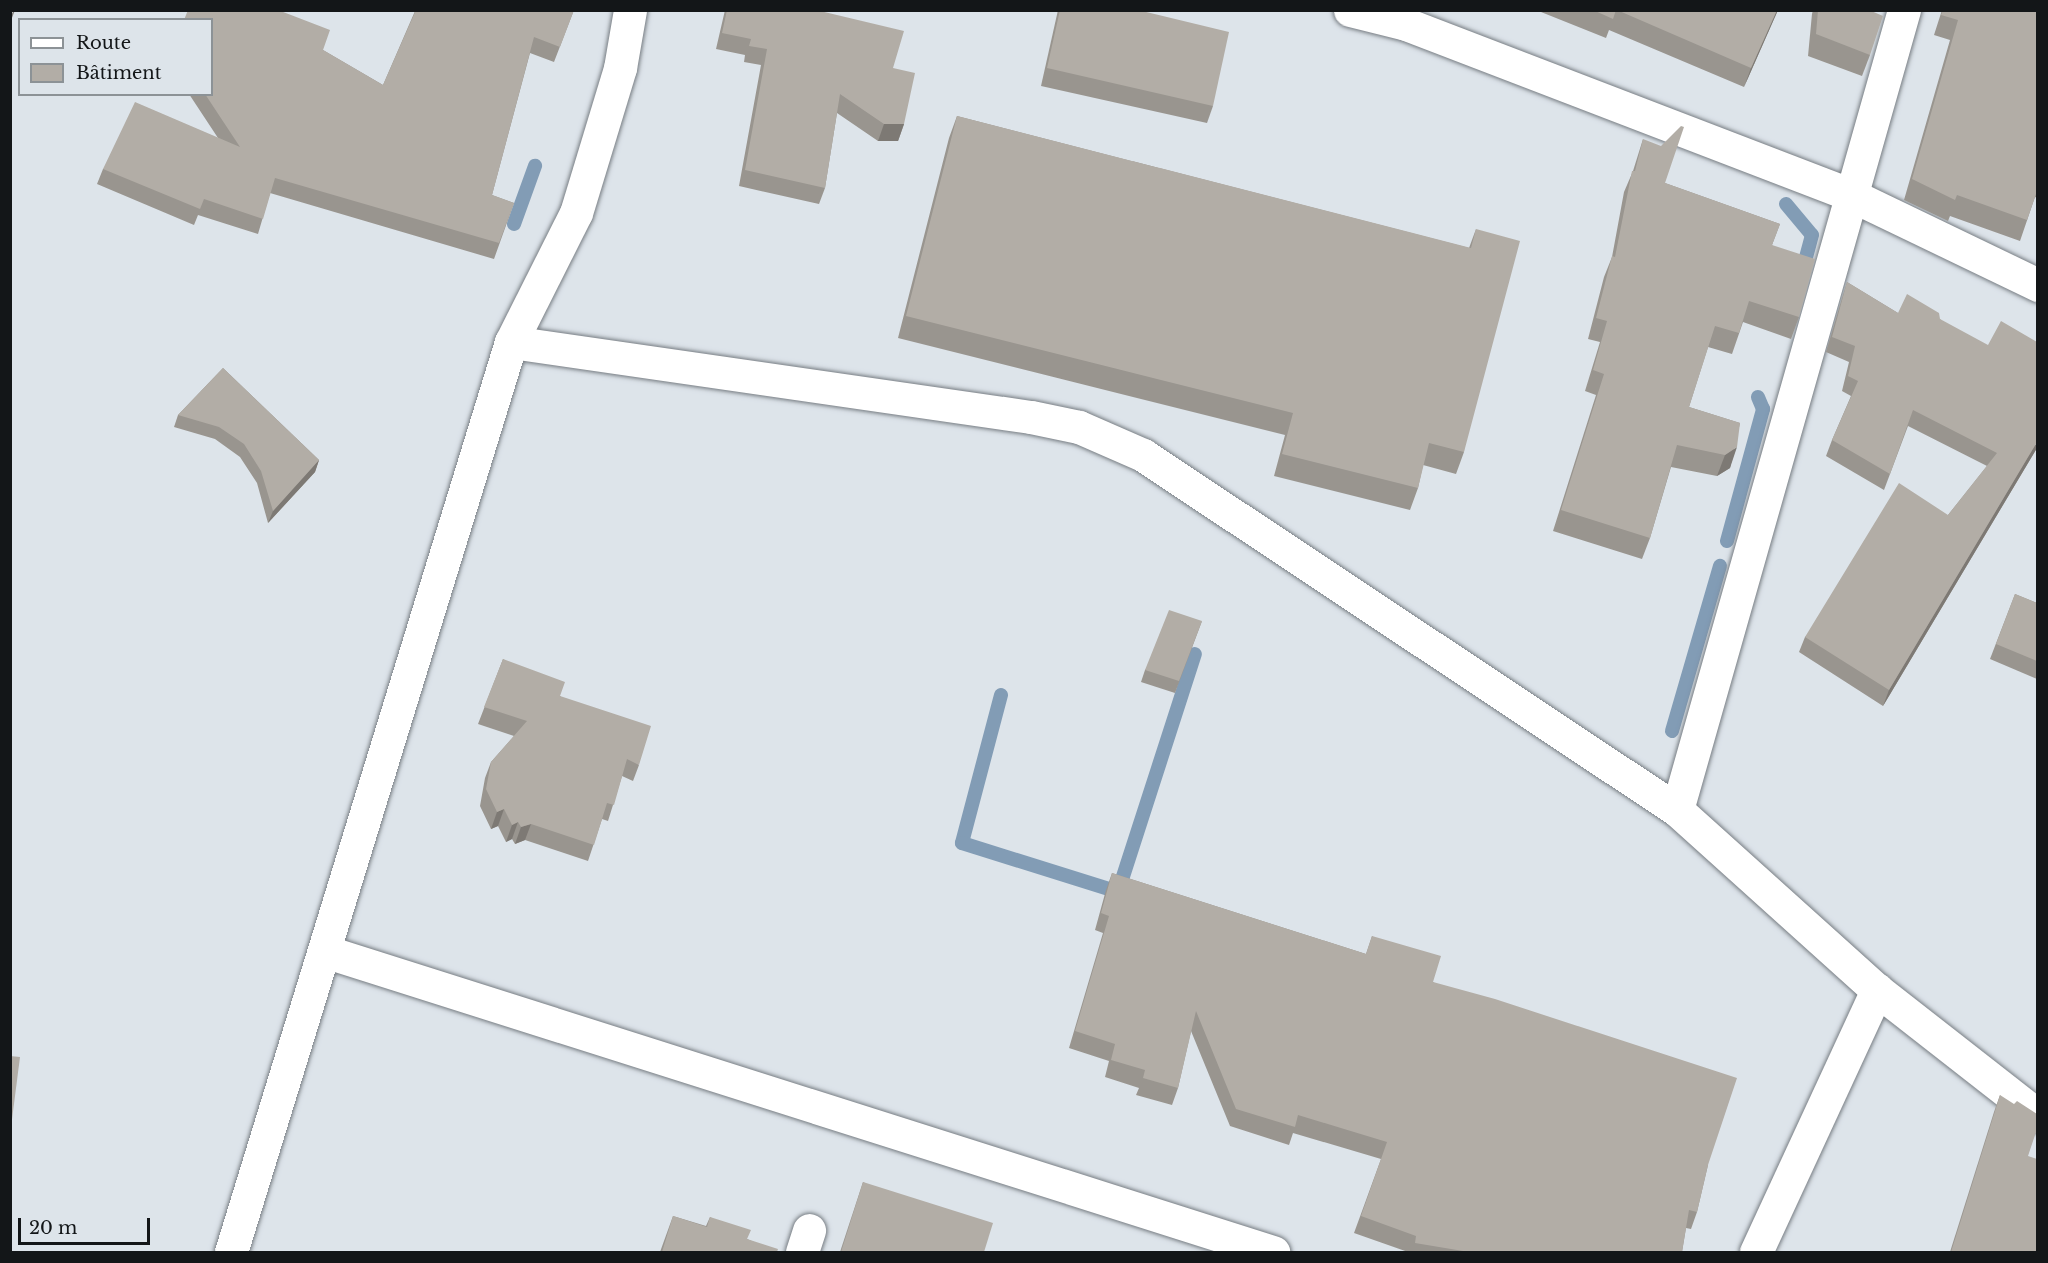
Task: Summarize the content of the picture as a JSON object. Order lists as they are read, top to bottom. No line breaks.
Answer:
{"legend":["Route","Bâtiment"],"scale_bar":"20 m"}
